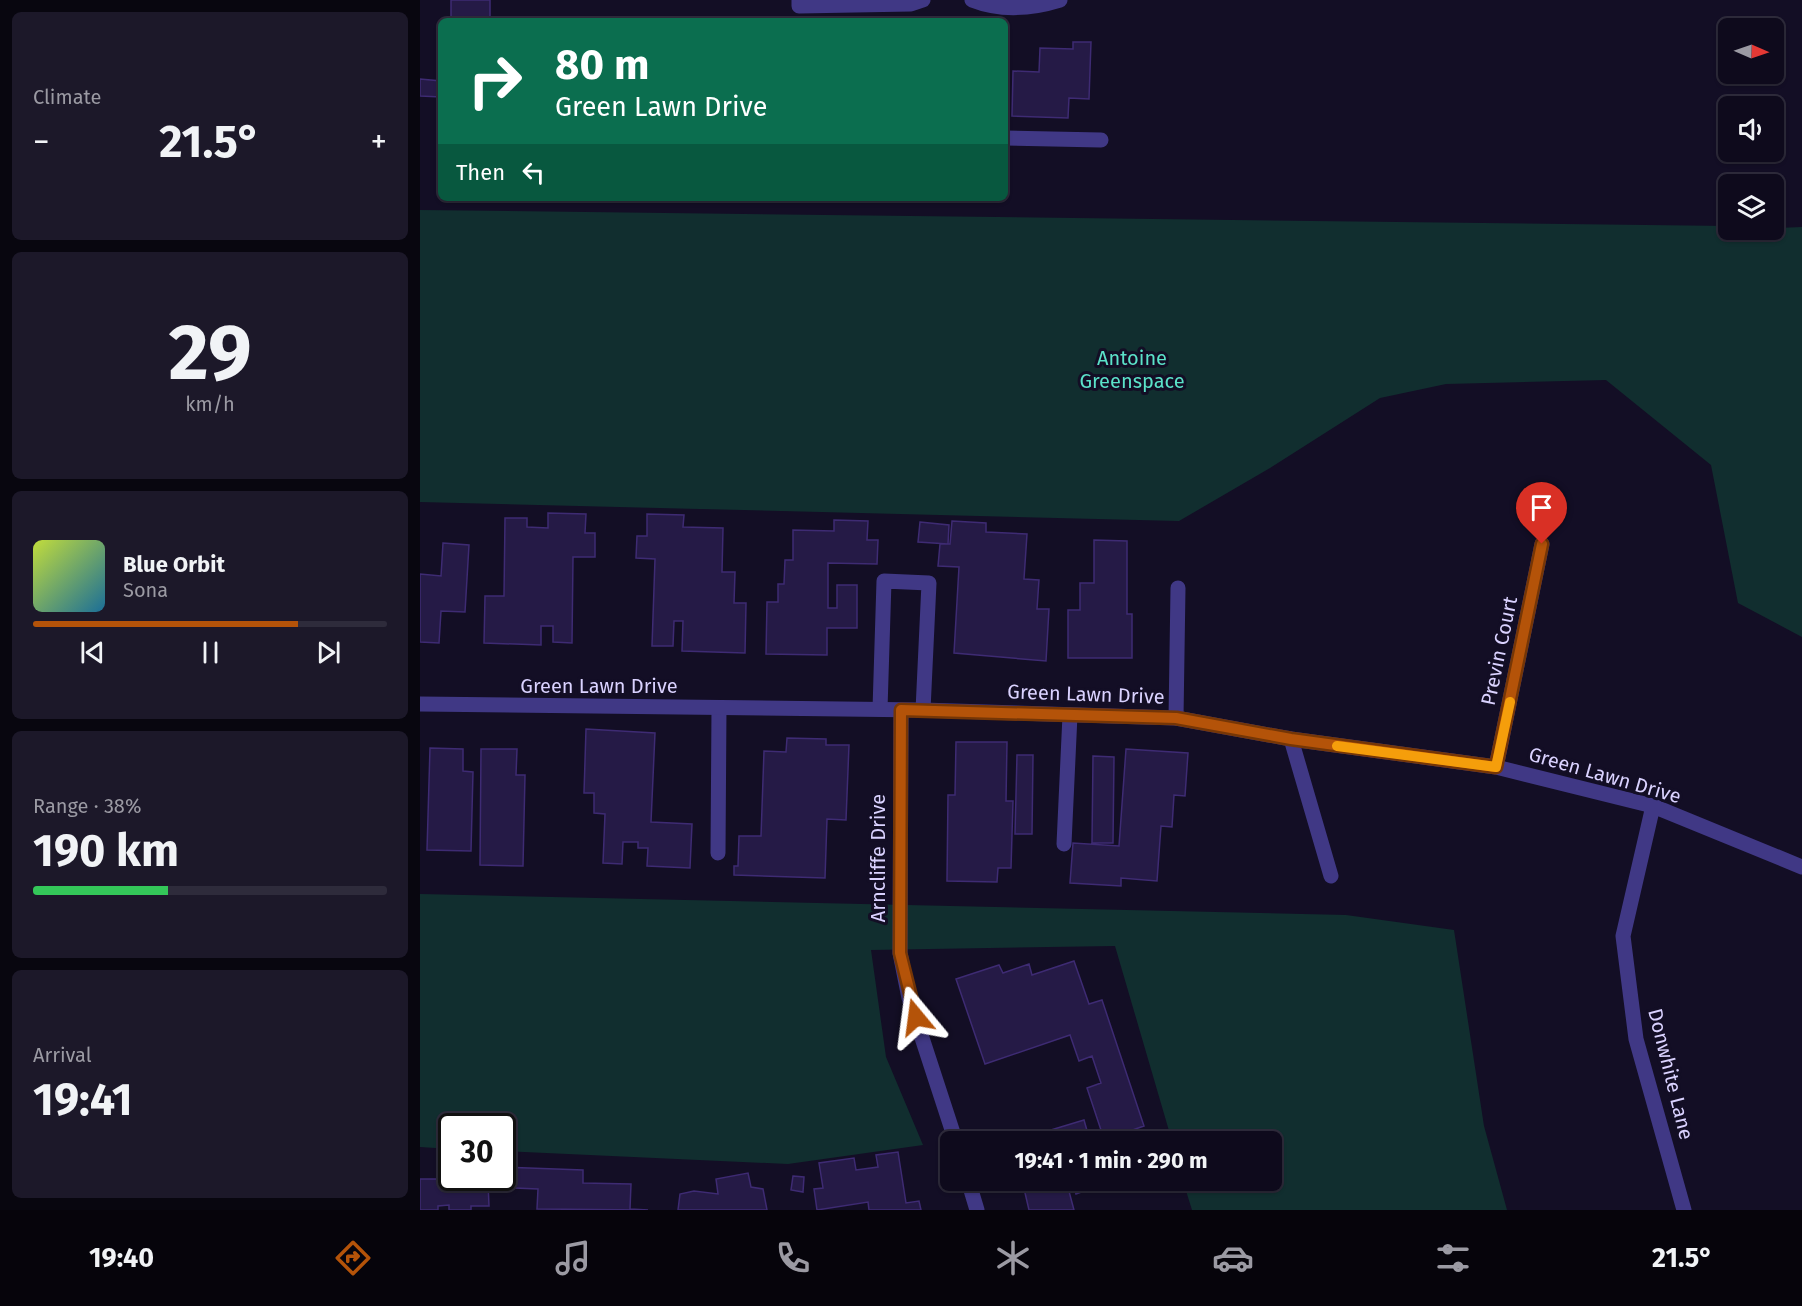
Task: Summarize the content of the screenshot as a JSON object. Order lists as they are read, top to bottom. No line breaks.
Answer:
{"streets":{"street":["Previn Court","Green Lawn Drive","Arncliffe Drive","Donwhite Lane"]},"crossings":[["Previn Court","Green Lawn Drive"],["Green Lawn Drive","Arncliffe Drive"],["Green Lawn Drive","Donwhite Lane"]],"parks":["Antoine Greenspace"],"north":"right","page":{"tile":["Climate",["29","km/h"],["Range · 38%","190 km"],["Arrival","19:41"]],"turn":["80 m","Green Lawn Drive"],"heat":["−","21.5°","+"],"then":"Then","song":["Blue Orbit","Sona"],"limit":"30","trip":"19:41 · 1 min · 290 m","tabs":["19:40","21.5°"]}}
